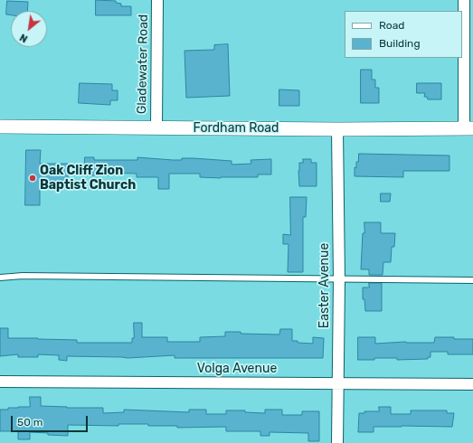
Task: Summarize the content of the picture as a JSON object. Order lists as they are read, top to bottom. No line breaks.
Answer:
{"streets":{"street":["Gladewater Road","Fordham Road","Easter Avenue","Volga Avenue"]},"crossings":[["Gladewater Road","Fordham Road"],["Fordham Road","Easter Avenue"],["Easter Avenue","Volga Avenue"]],"places":["Oak Cliff Zion Baptist Church"],"legend":["Road","Building"],"scale_bar":"50 m","north":"bottom left"}
